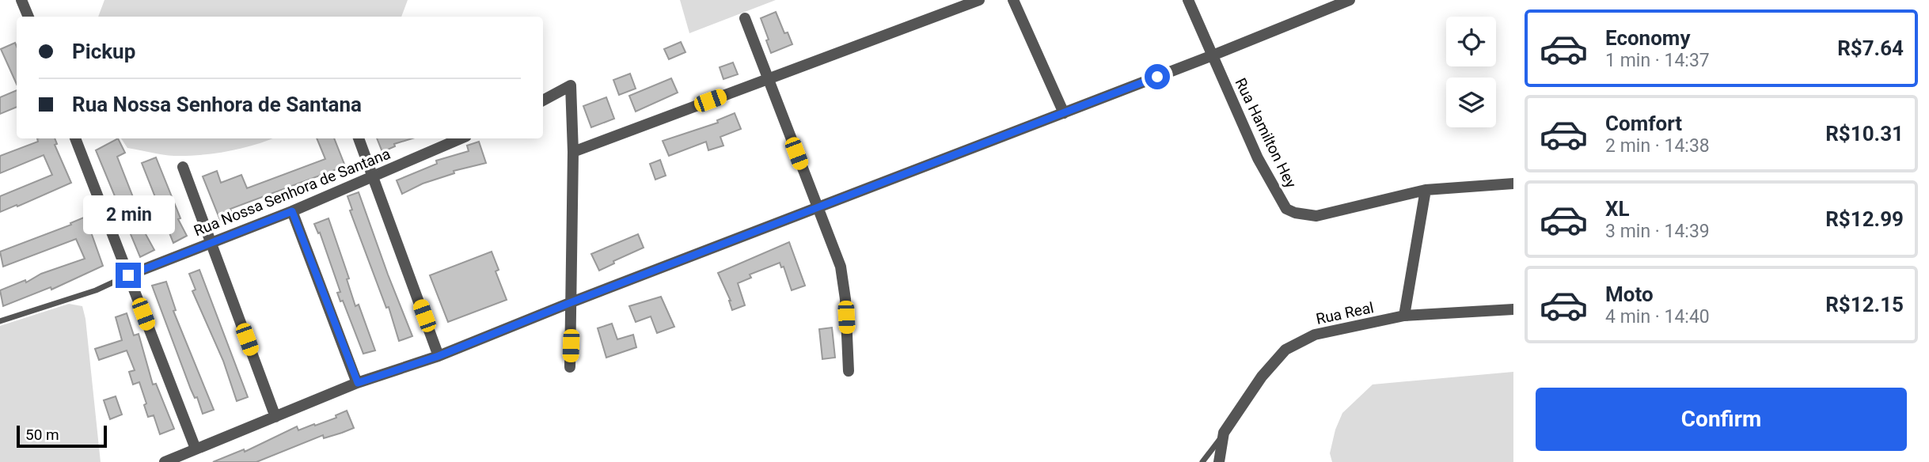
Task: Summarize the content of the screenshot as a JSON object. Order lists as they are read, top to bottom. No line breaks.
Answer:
{"streets":{"street":["Rua Hamilton Hey","Rua Nossa Senhora de Santana","Rua Real"]},"scale_bar":"50 m","page":{"list":[{"name":"Economy","note":"1 min · 14:37","value":"R$7.64"},{"name":"Comfort","note":"2 min · 14:38","value":"R$10.31"},{"name":"XL","note":"3 min · 14:39","value":"R$12.99"},{"name":"Moto","note":"4 min · 14:40","value":"R$12.15"}],"banner":["Pickup","Rua Nossa Senhora de Santana"],"bubble":"2 min","buttons":"Confirm","scale":"50 m"}}
